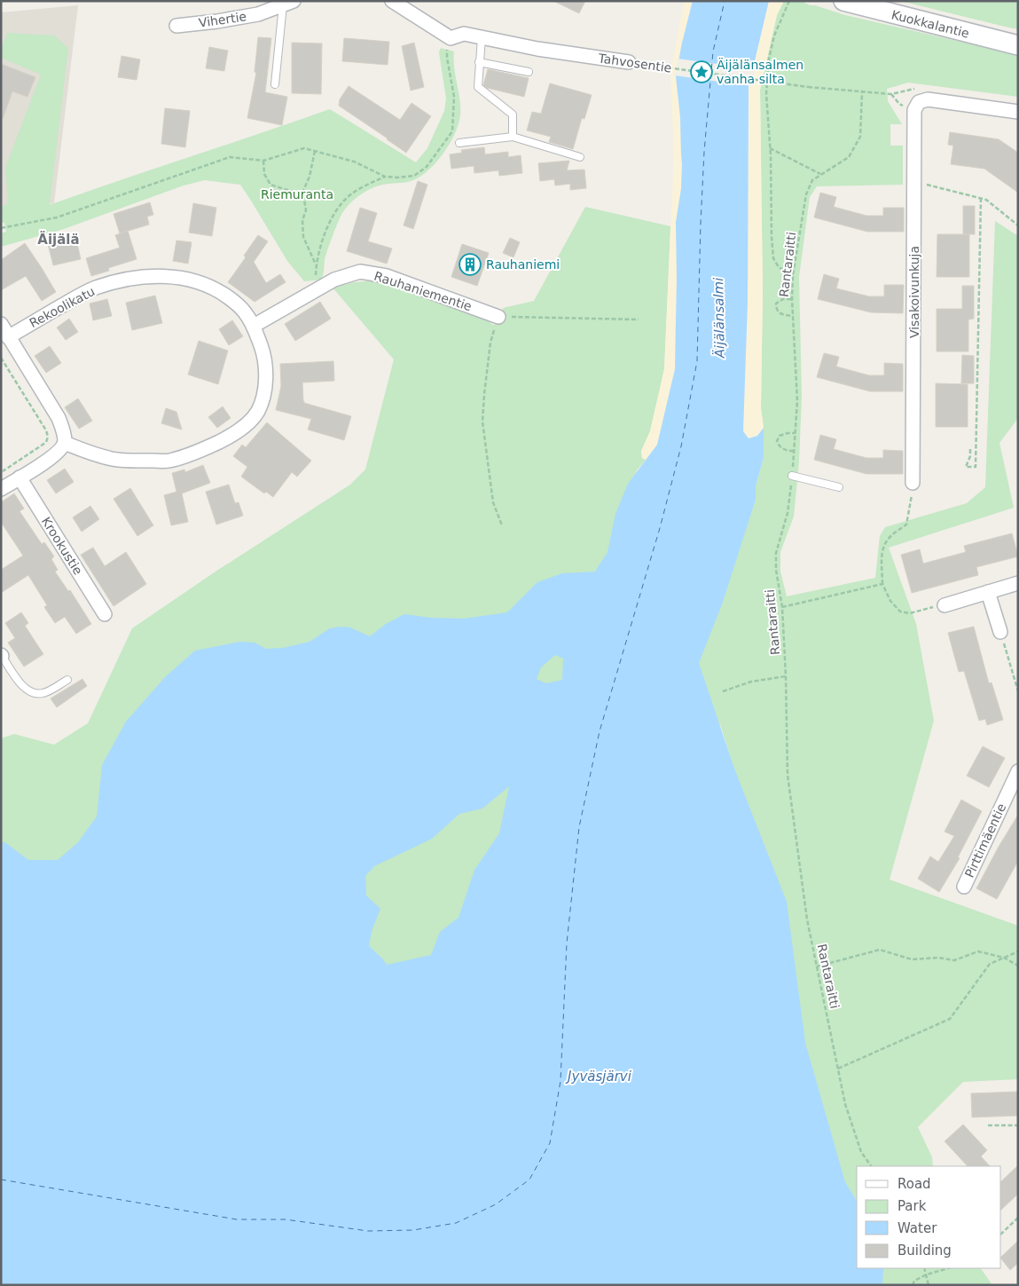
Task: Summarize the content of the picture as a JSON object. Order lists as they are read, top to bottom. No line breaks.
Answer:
{"streets":{"main road":["Kuokkalantie"],"street":["Vihertie","Tahvosentie","Rauhaniementie","Visakoivunkuja","Rekoolikatu","Krookustie","Pirttimäentie"],"path":["Rantaraitti"]},"crossings":[["Tahvosentie","Rantaraitti"],["Rauhaniementie","Rekoolikatu"]],"districts":["Äijälä"],"water":["Äijälänsalmi","Jyväsjärvi"],"parks":["Riemuranta"],"places":{"place":["Äijälänsalmen vanha silta"],"building":["Rauhaniemi"]},"legend":["Road","Park","Water","Building"]}
